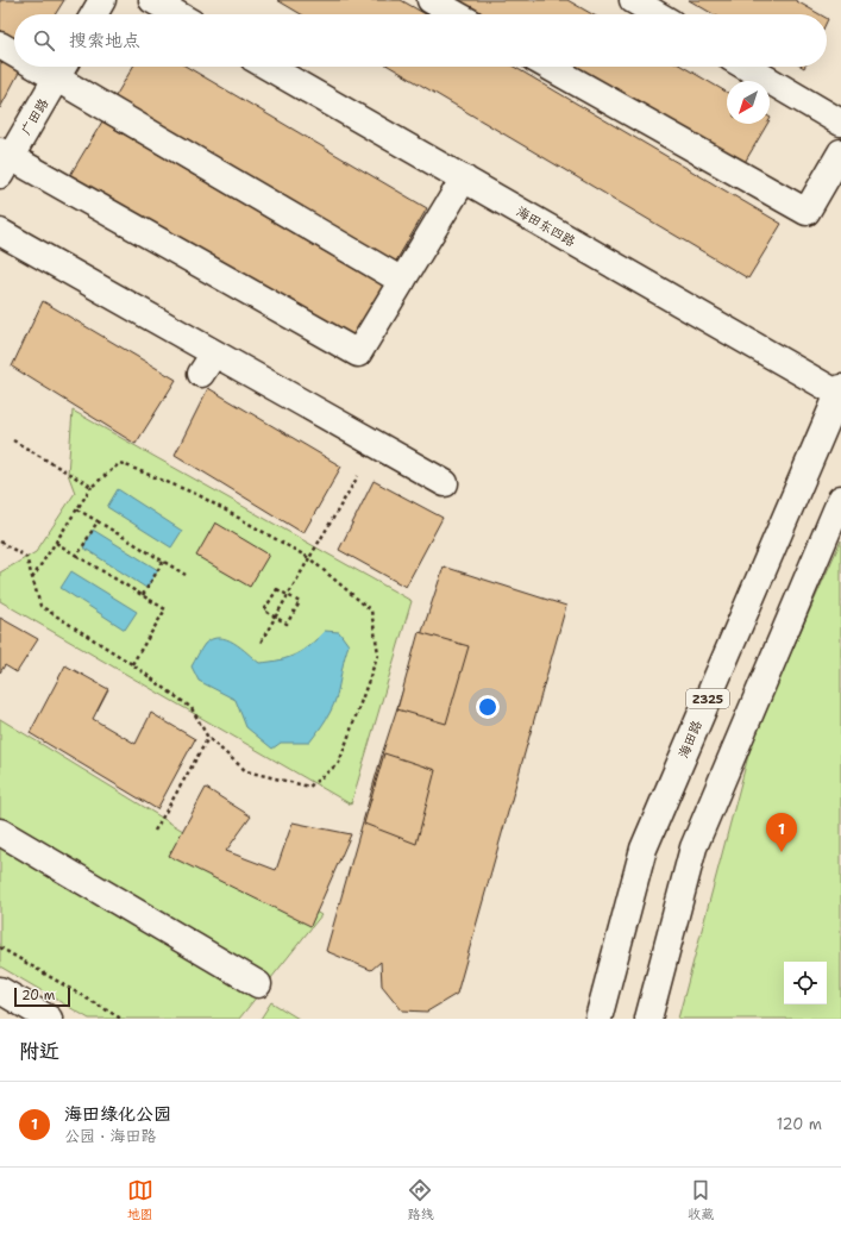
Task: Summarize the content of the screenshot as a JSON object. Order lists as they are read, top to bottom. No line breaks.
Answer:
{"streets":{"main road":["广田路","海田东四路","Z325","海田路"]},"crossings":[["海田东四路","海田路"]],"scale_bar":"20 m","north":"bottom left","page":{"search":"搜索地点","pins":"1","scale":"20 m","heading":"附近","list":[{"mark":"1","name":"海田绿化公园","note":"公园 · 海田路","value":"120 m"}],"nav":["地图","路线","收藏"]}}
